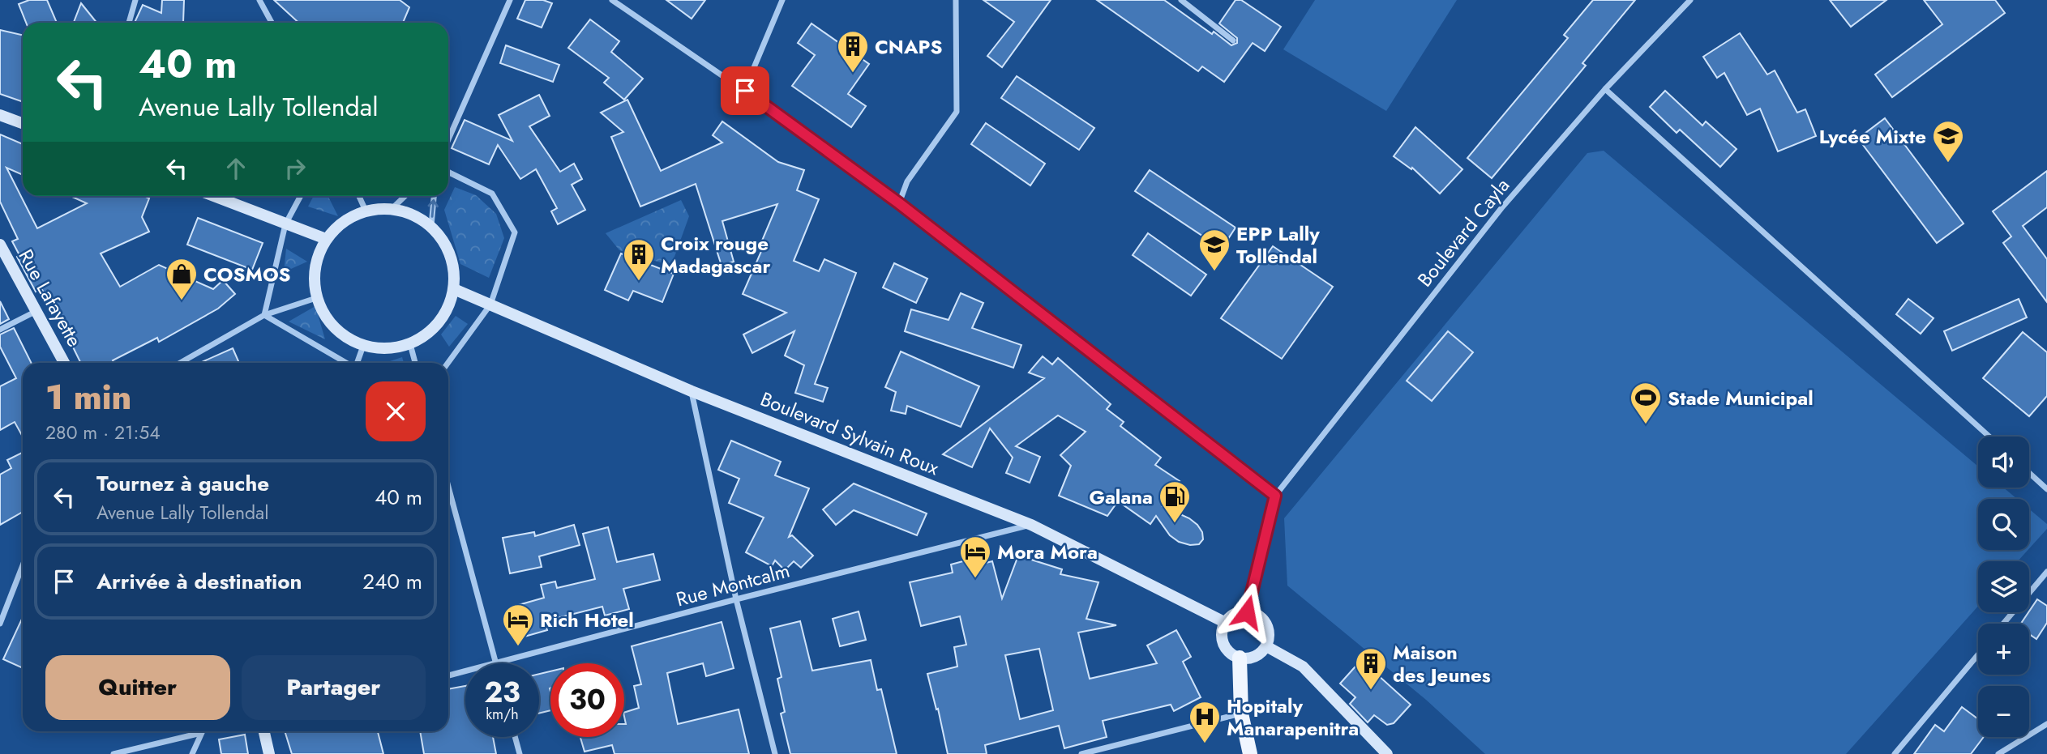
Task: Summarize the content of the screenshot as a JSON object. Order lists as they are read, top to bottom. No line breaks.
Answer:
{"streets":{"main road":["Rue Lafayette","Boulevard Sylvain Roux"],"street":["Boulevard Cayla","Rue Montcalm"]},"crossings":[["Boulevard Sylvain Roux","Rue Montcalm"]],"places":{"building":["CNAPS","Croix rouge Madagascar","Maison des Jeunes"],"school or university":["Lycée Mixte","EPP Lally Tollendal"],"shop":["COSMOS"],"sports":["Stade Municipal"],"fuel station":["Galana"],"hotel":["Mora Mora","Rich Hotel"],"hospital":["Hopitaly Manarapenitra"]},"page":{"turn":["40 m","Avenue Lally Tollendal"],"heading":["1 min","280 m · 21:54"],"map_buttons":["+","−"],"list":[{"name":"Tournez à gauche","note":"Avenue Lally Tollendal","value":"40 m"},{"name":"Arrivée à destination","value":"240 m"}],"buttons":["Quitter","Partager"],"speed":"23 km/h","limit":"30"}}
